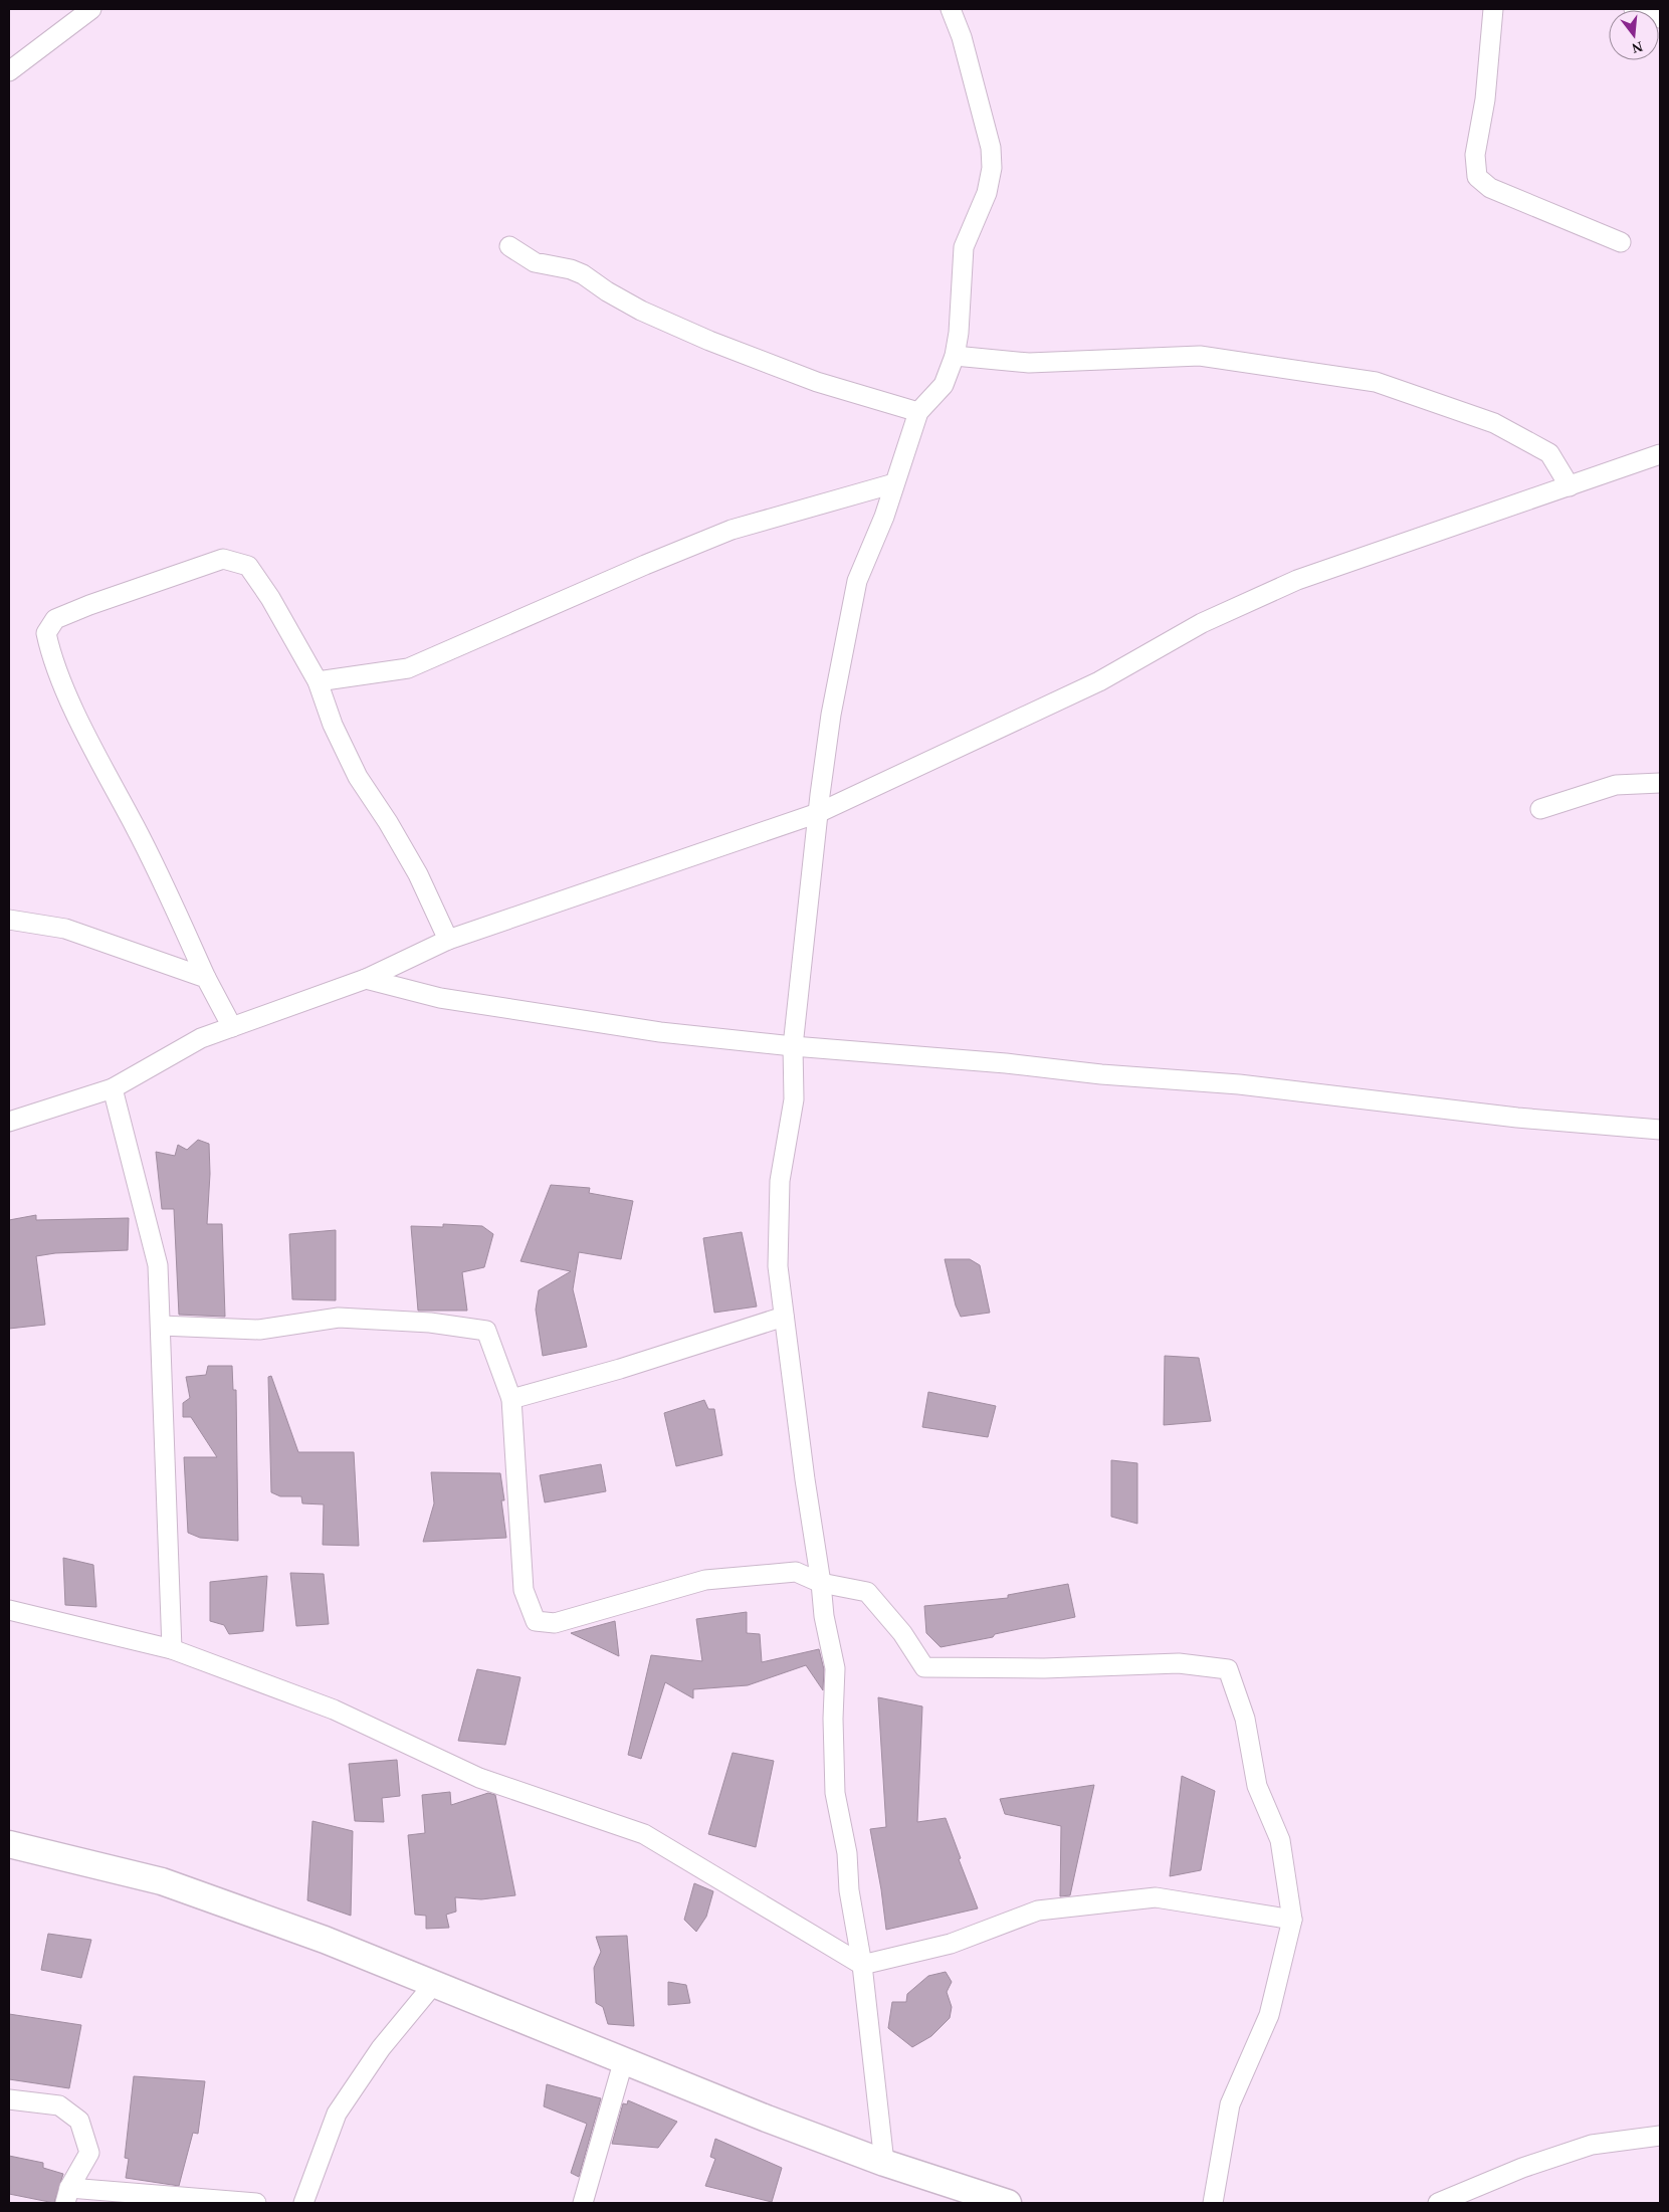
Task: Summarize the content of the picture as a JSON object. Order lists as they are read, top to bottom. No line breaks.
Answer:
{"north":"bottom"}
